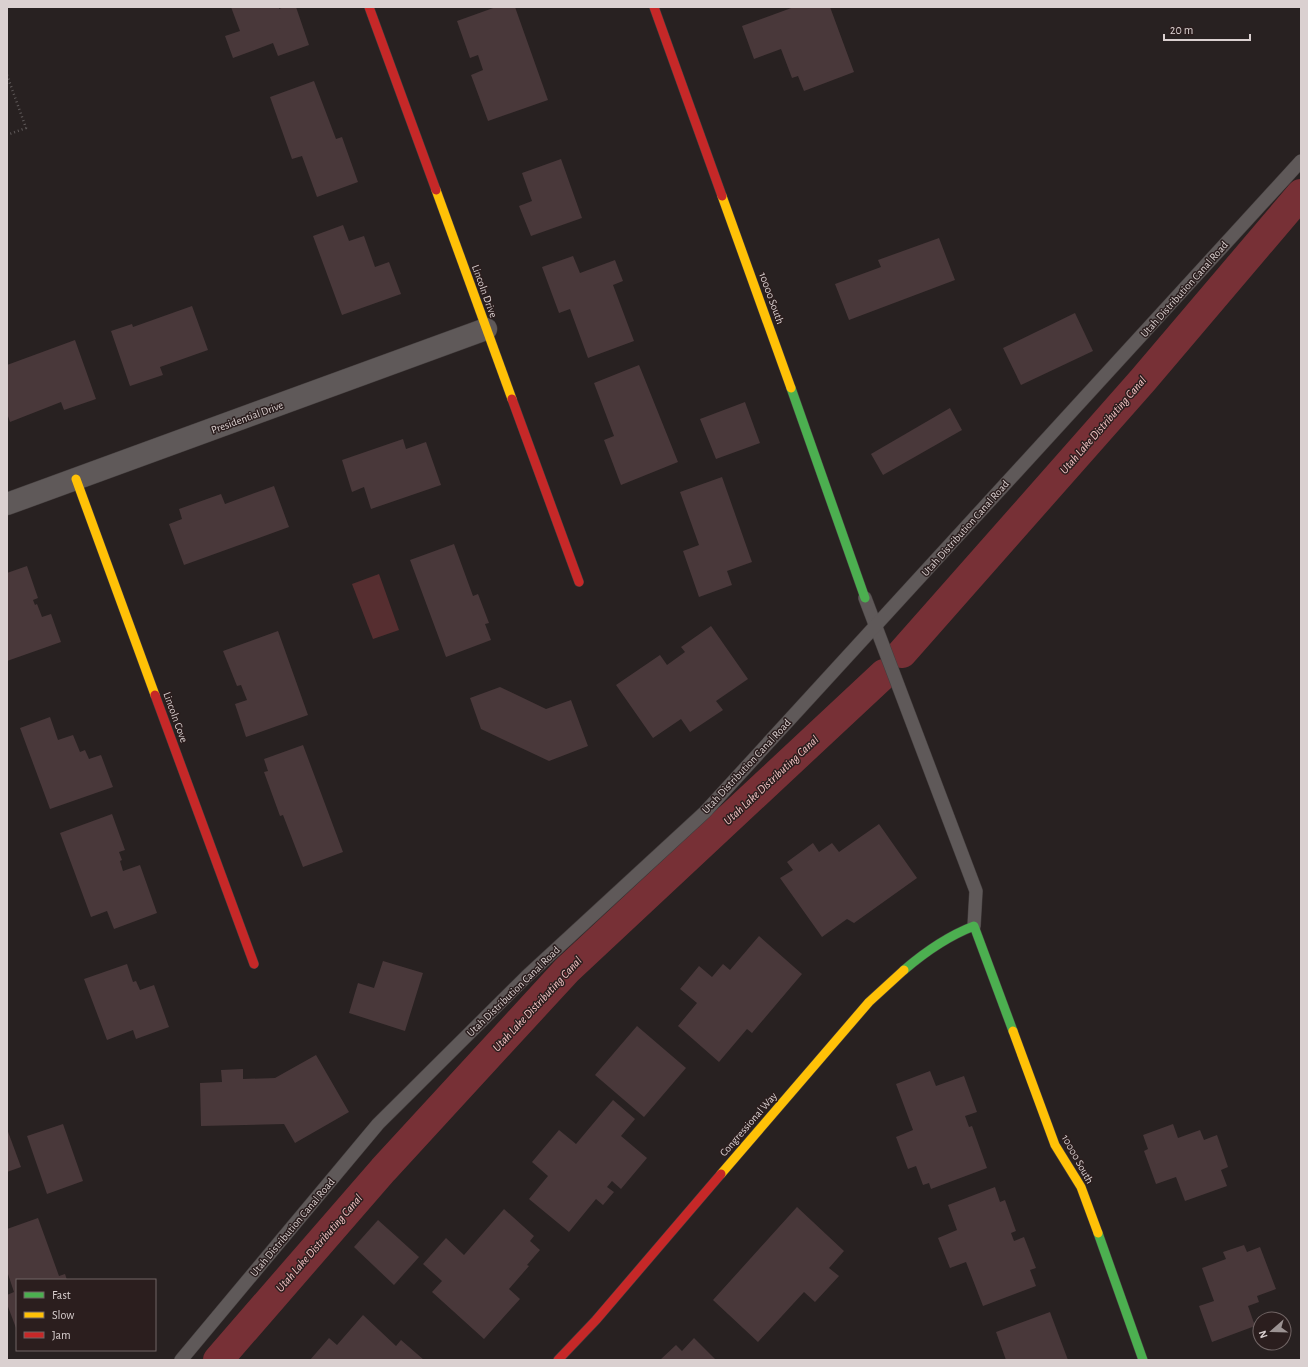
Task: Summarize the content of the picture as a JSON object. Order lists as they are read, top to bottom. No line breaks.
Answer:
{"streets":{"street":["Lincoln Drive","10000 South","Presidential Drive","Lincoln Cove","Congressional Way"],"lane":["Utah Distribution Canal Road"]},"crossings":[["Lincoln Drive","Presidential Drive"],["10000 South","Congressional Way"],["Presidential Drive","Lincoln Cove"]],"water":["Utah Lake Distributing Canal"],"legend":["Fast","Slow","Jam"],"scale_bar":"20 m","north":"left"}
